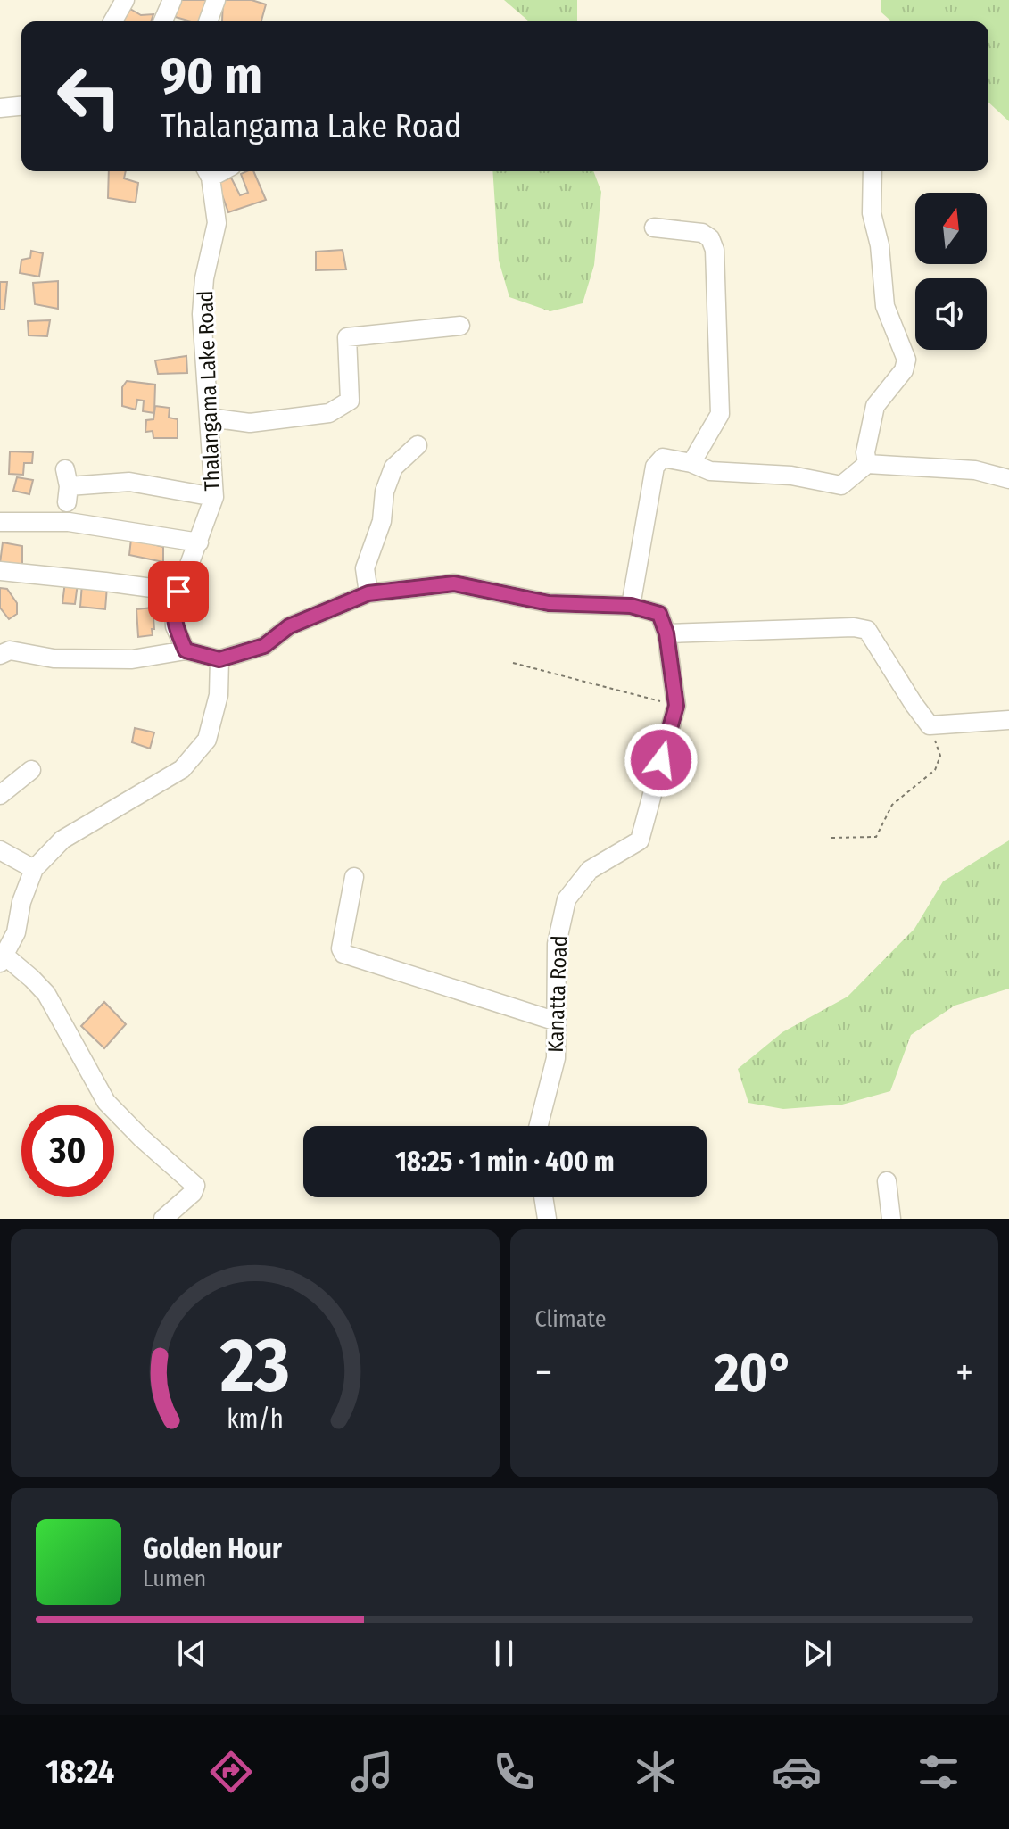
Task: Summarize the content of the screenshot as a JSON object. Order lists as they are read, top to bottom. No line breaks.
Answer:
{"streets":{"street":["Thalangama Lake Road","Kanatta Road"]},"north":"top","page":{"turn":["90 m","Thalangama Lake Road"],"limit":"30","trip":"18:25 · 1 min · 400 m","tile":"Climate","heat":["−","20°","+"],"song":["Golden Hour","Lumen"],"tabs":"18:24","gauge":["23","km/h"]}}
